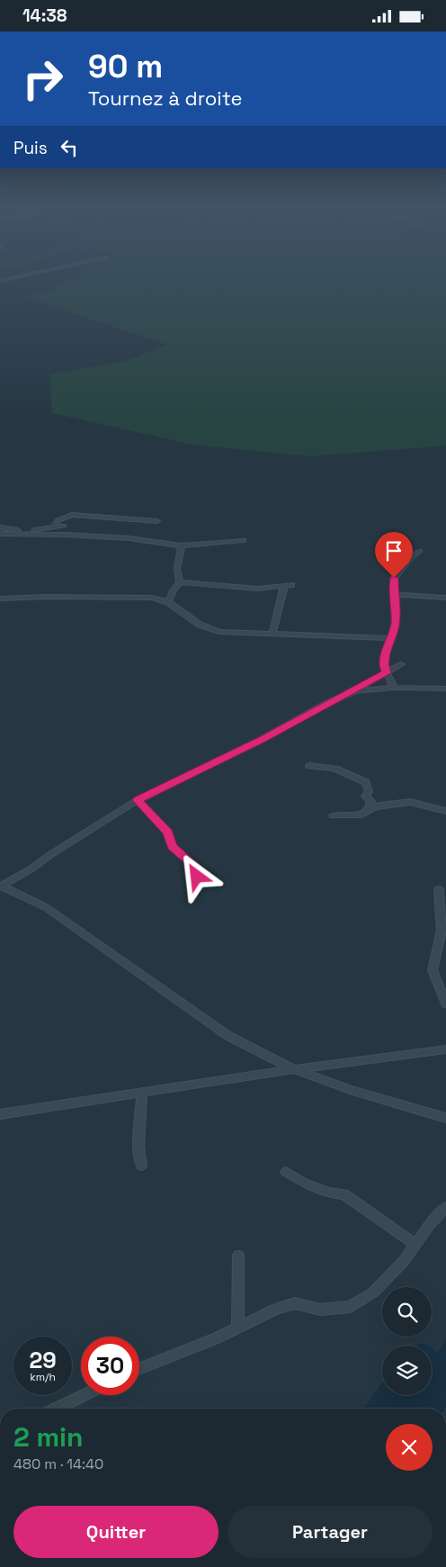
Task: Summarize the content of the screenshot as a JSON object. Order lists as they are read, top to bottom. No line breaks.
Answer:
{"page":{"status":"14:38","turn":["90 m","Tournez à droite"],"then":"Puis","speed":"29 km/h","limit":"30","heading":["2 min","480 m · 14:40"],"buttons":["Quitter","Partager"]}}
